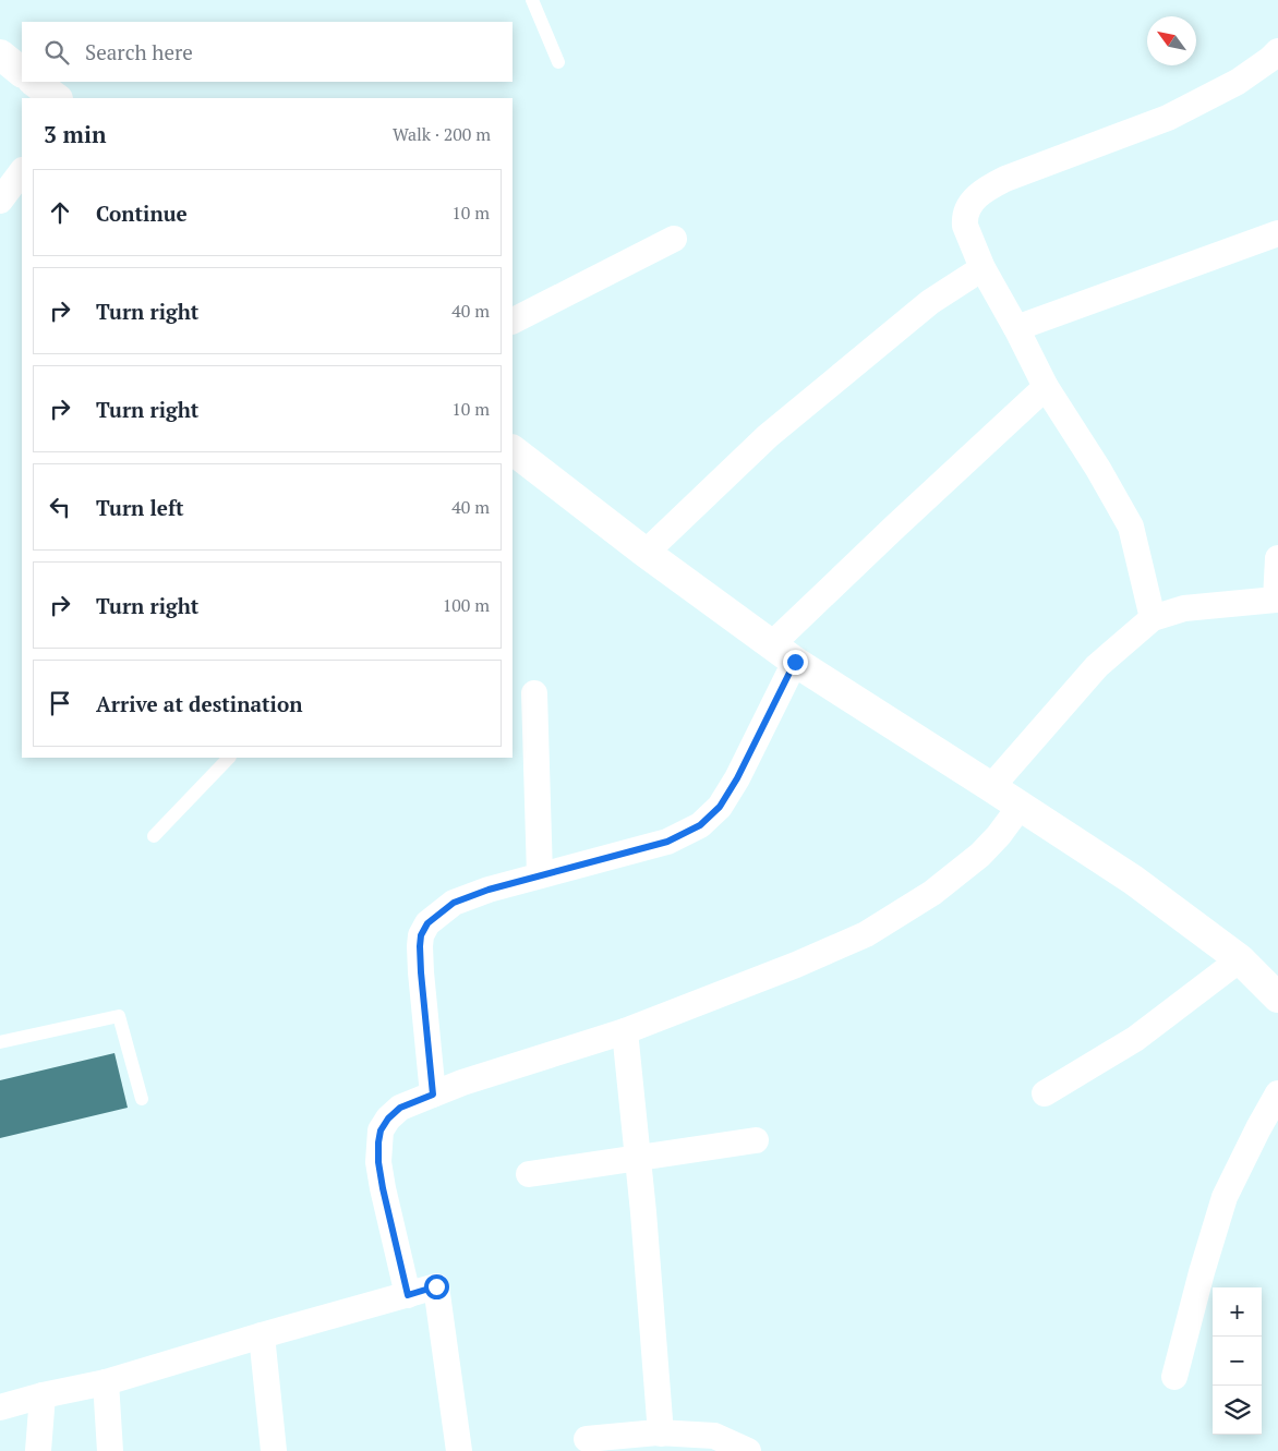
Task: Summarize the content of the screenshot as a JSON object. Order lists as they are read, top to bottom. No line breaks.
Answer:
{"north":"top left","page":{"search":"Search here","heading":["3 min","Walk · 200 m"],"list":[["Continue","10 m"],["Turn right","40 m"],["Turn right","10 m"],["Turn left","40 m"],["Turn right","100 m"],"Arrive at destination"],"map_buttons":["+","−"]}}
